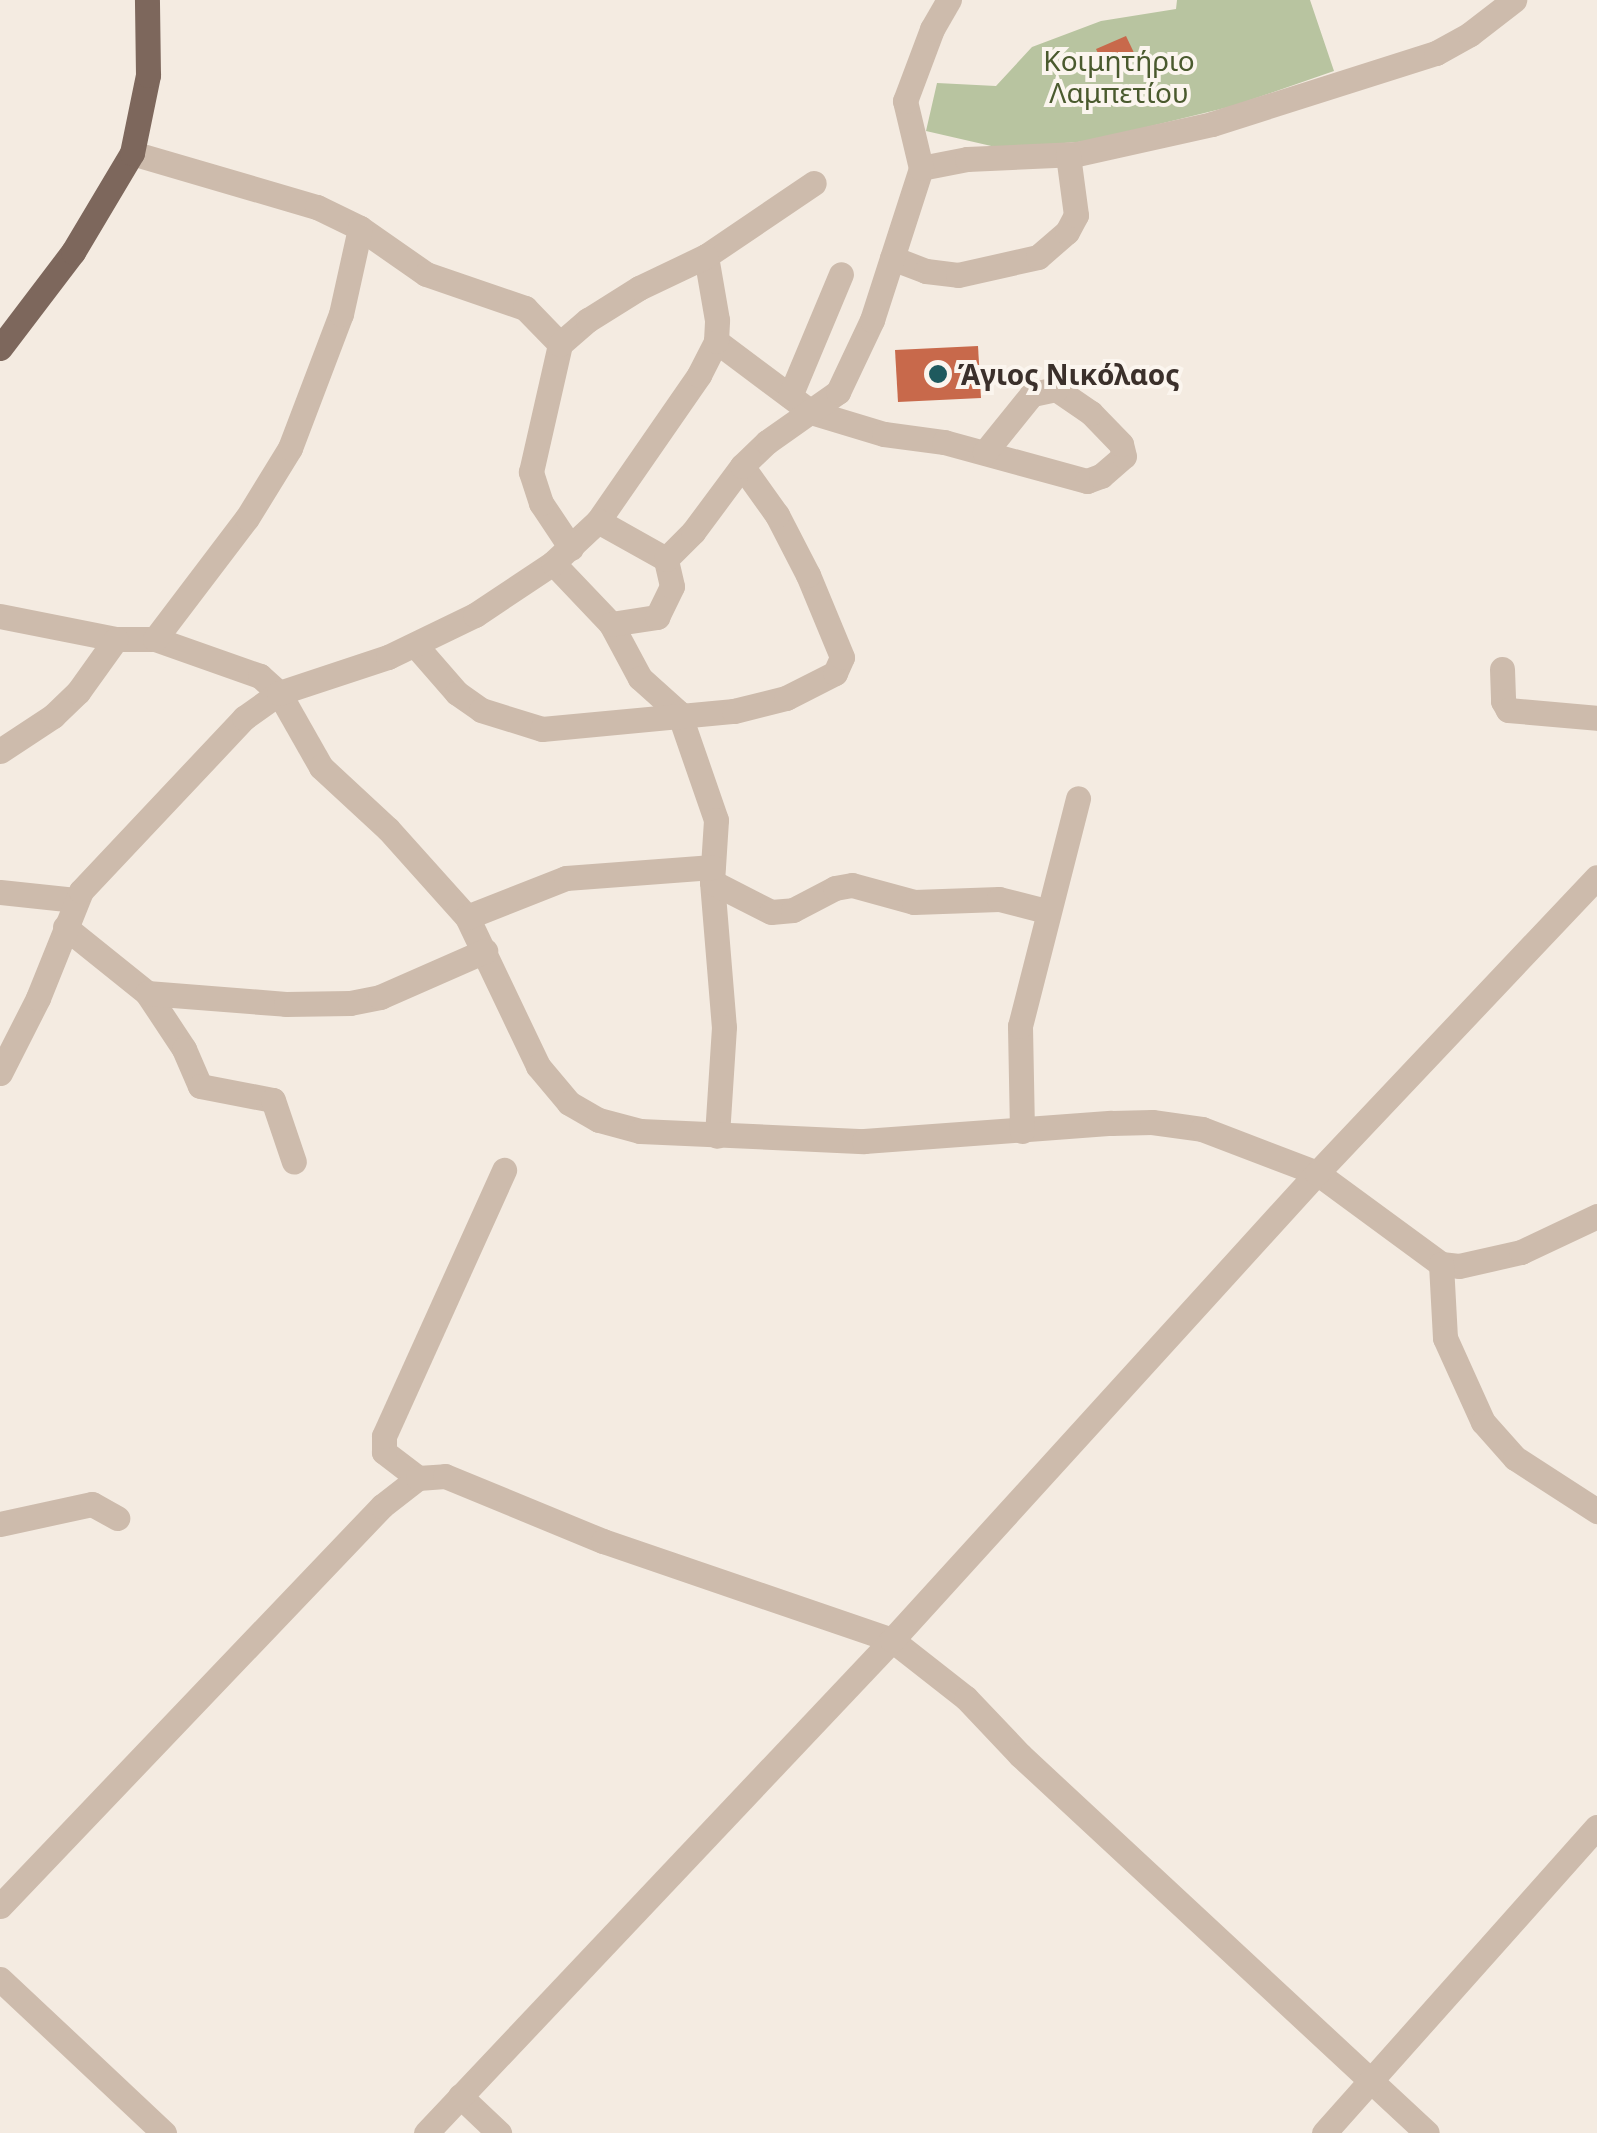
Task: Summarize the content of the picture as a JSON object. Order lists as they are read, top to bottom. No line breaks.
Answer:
{"parks":["Κοιμητήριο Λαμπετίου"],"places":["Άγιος Νικόλαος"]}
